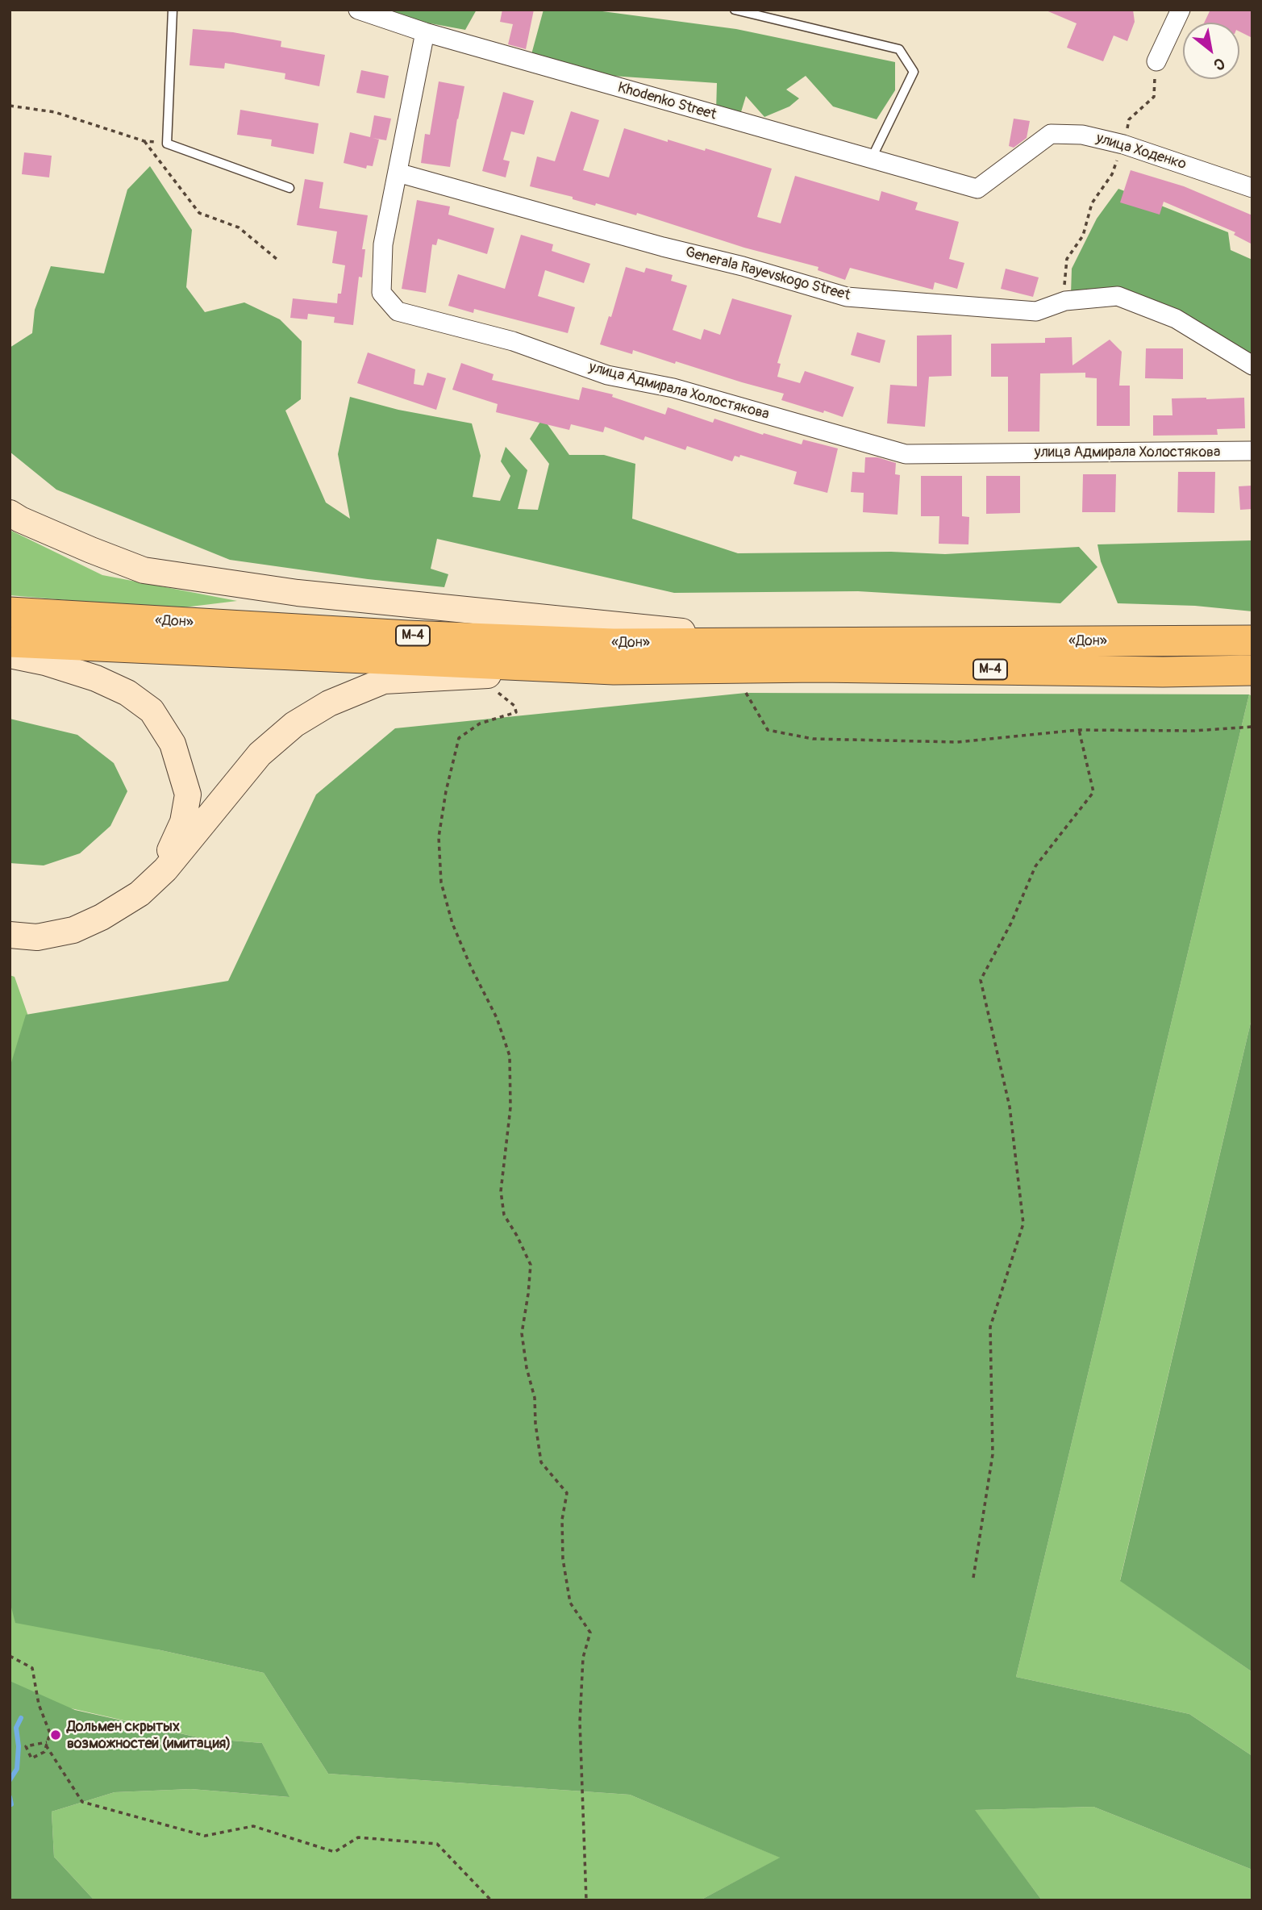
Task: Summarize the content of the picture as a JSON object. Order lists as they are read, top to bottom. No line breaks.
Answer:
{"streets":{"highway":["«Дон»","М-4"],"street":["Khodenko Street","улица Ходенко","Generala Rayevskogo Street","улица Адмирала Холостякова"]},"crossings":[["Khodenko Street","улица Ходенко"],["Khodenko Street","улица Адмирала Холостякова"],["Generala Rayevskogo Street","улица Адмирала Холостякова"]],"places":["Дольмен скрытых возможностей (имитация)"],"north":"bottom right"}
